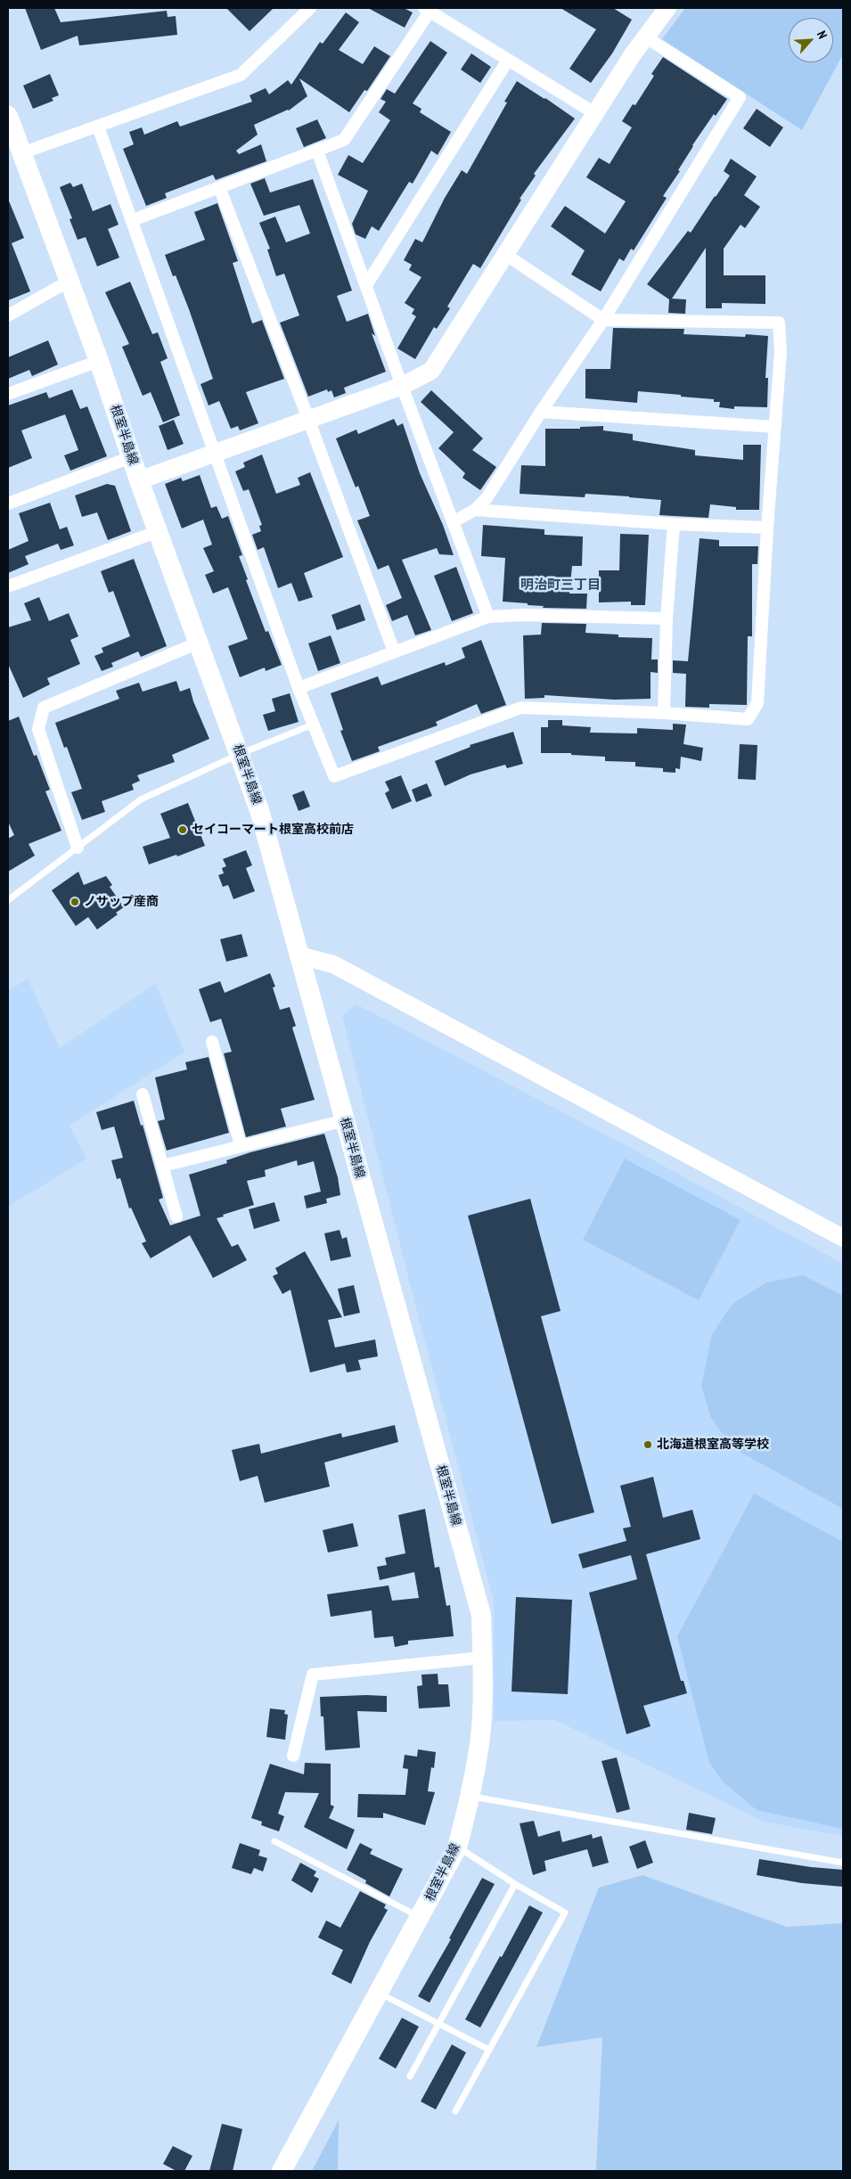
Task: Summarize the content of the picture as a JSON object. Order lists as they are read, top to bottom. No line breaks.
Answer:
{"streets":{"main road":["根室半島線"]},"districts":["明治町三丁目"],"places":["セイコーマート根室高校前店","ノサップ産商","北海道根室高等学校"],"north":"top right"}
